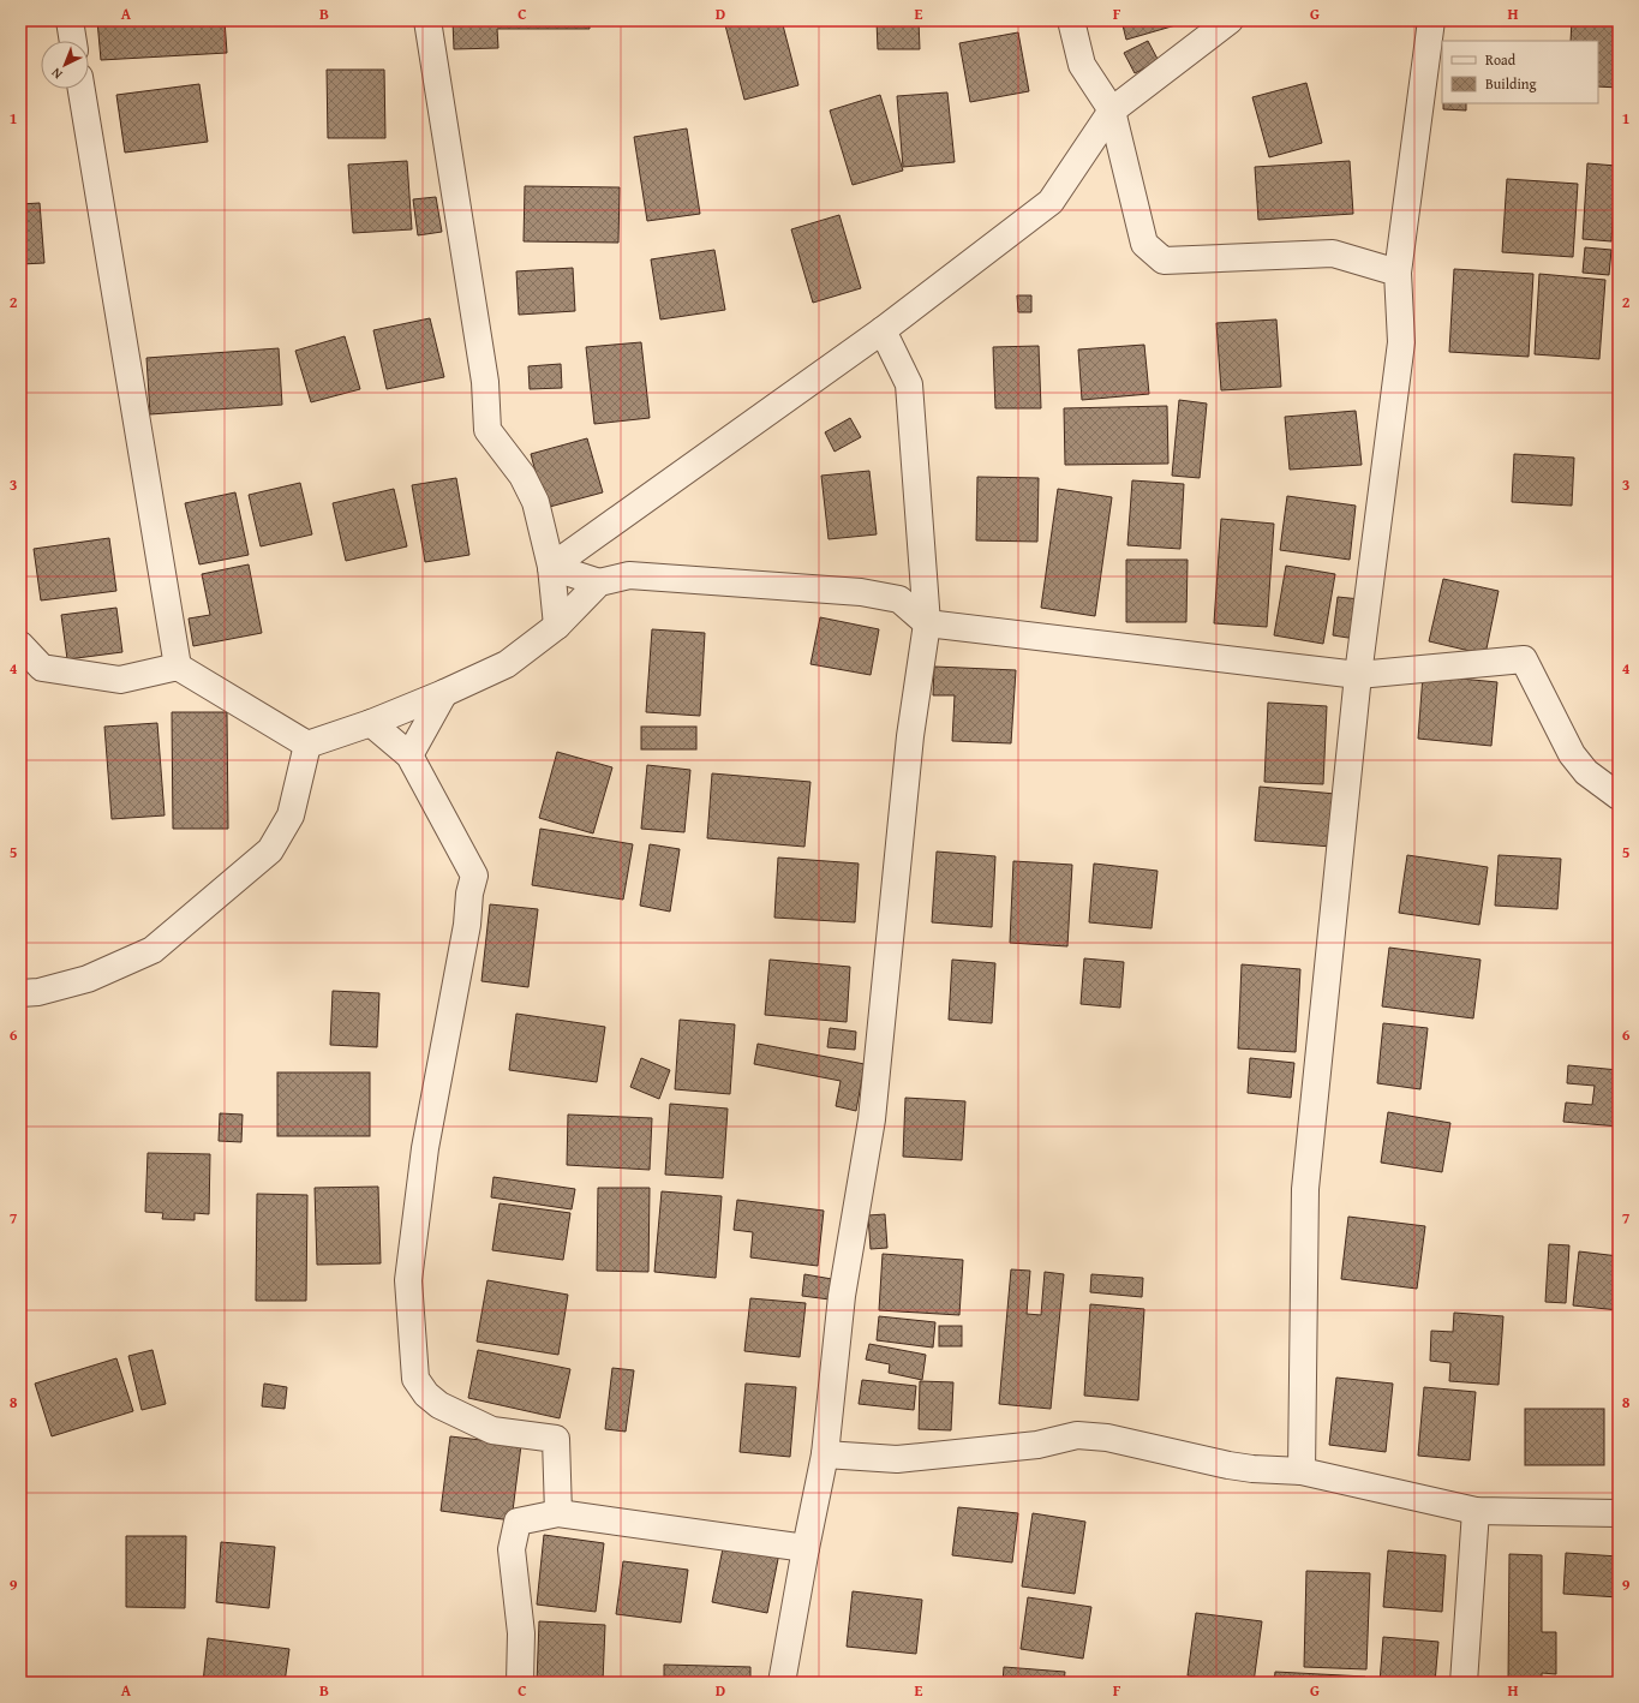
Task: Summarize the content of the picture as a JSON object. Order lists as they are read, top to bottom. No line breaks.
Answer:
{"legend":["Road","Building"],"north":"bottom left","grid":{"columns":["A","B","C","D","E","F","G","H"],"rows":["1","2","3","4","5","6","7","8","9"]}}
